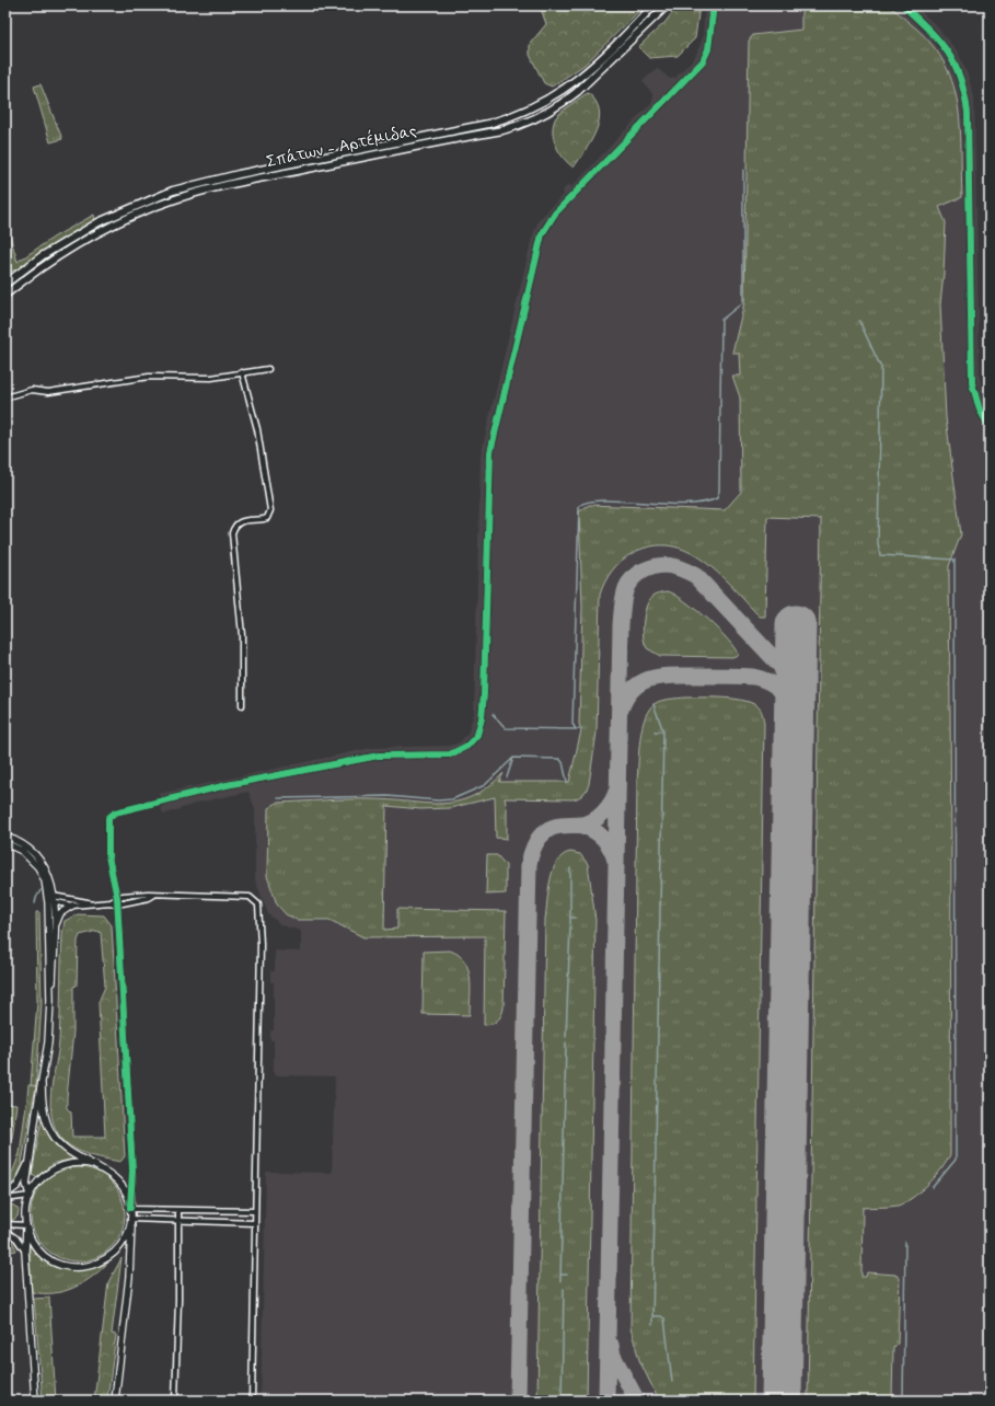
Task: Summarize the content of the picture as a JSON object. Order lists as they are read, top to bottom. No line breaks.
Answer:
{"streets":{"main road":["Σπάτων - Αρτέμιδας"]}}
